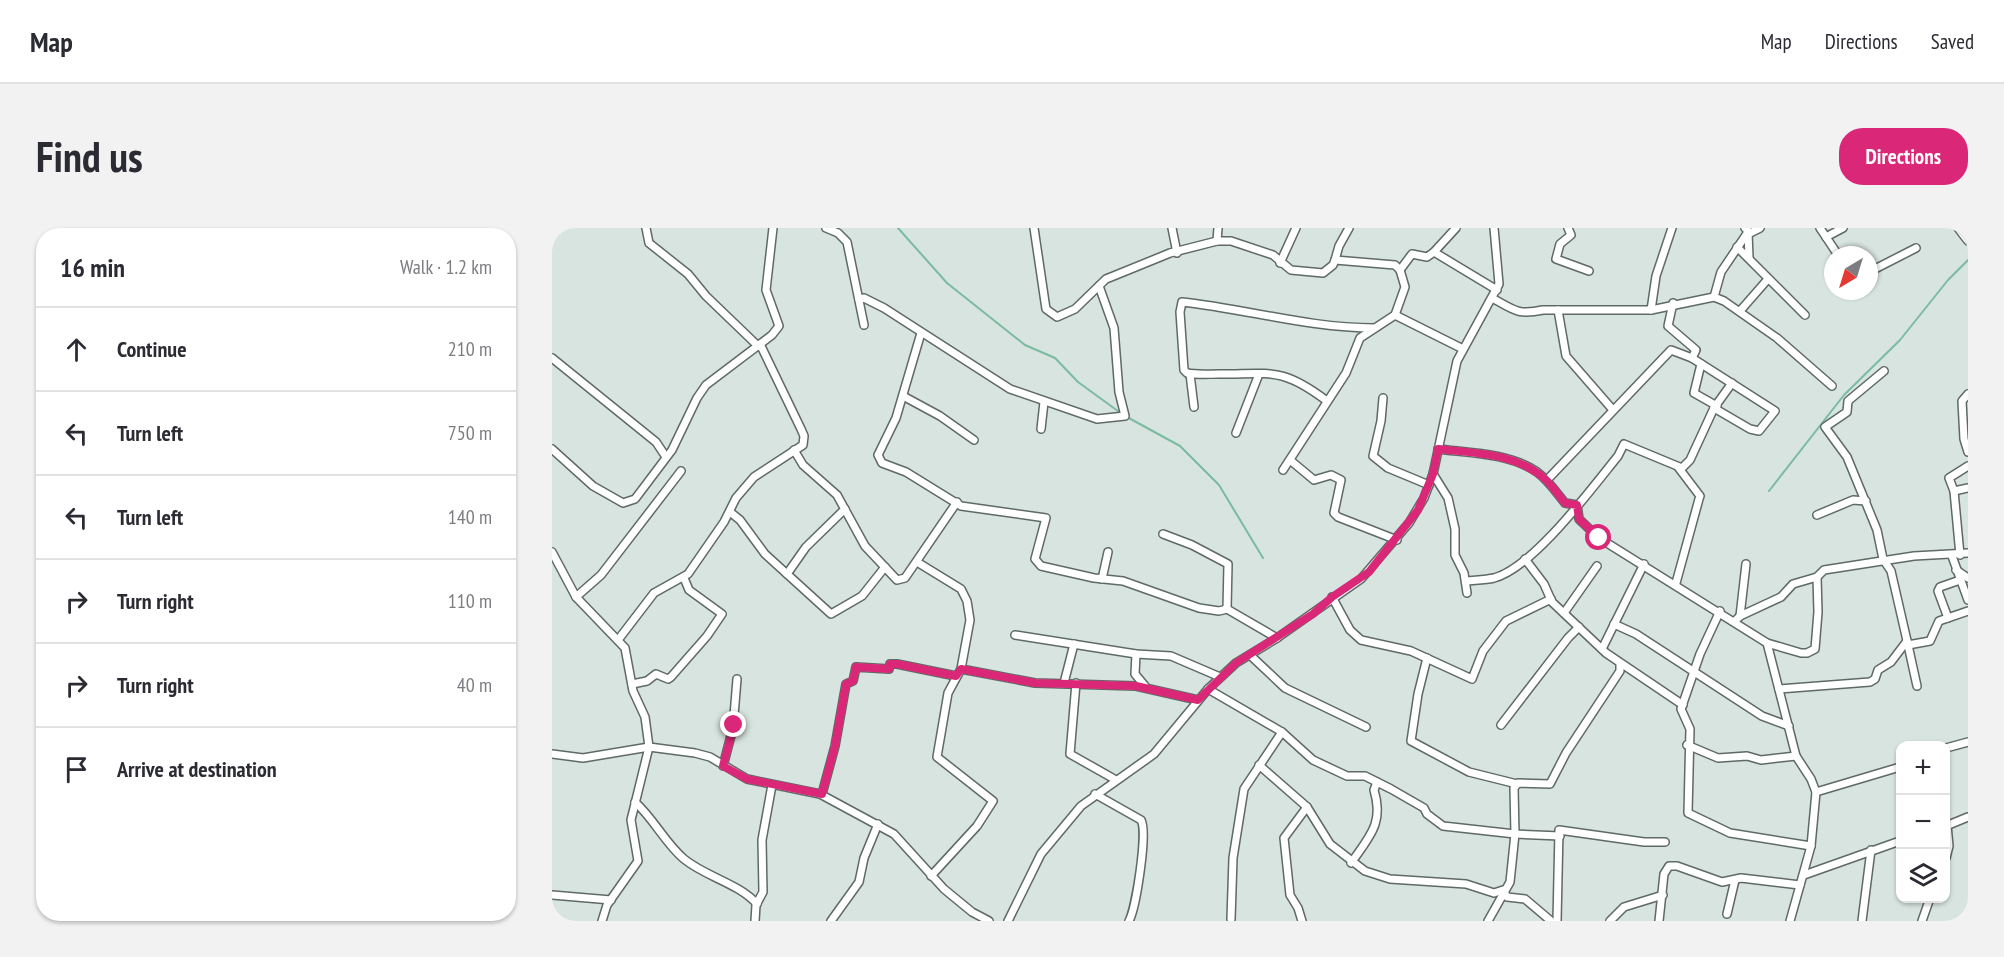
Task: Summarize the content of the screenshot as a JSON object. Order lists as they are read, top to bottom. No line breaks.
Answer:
{"north":"bottom left","page":{"header":"Map","nav":["Map","Directions","Saved"],"buttons":"Directions","title":"Find us","heading":["16 min","Walk · 1.2 km"],"list":[["Continue","210 m"],["Turn left","750 m"],["Turn left","140 m"],["Turn right","110 m"],["Turn right","40 m"],"Arrive at destination"],"map_buttons":["+","−"]}}
